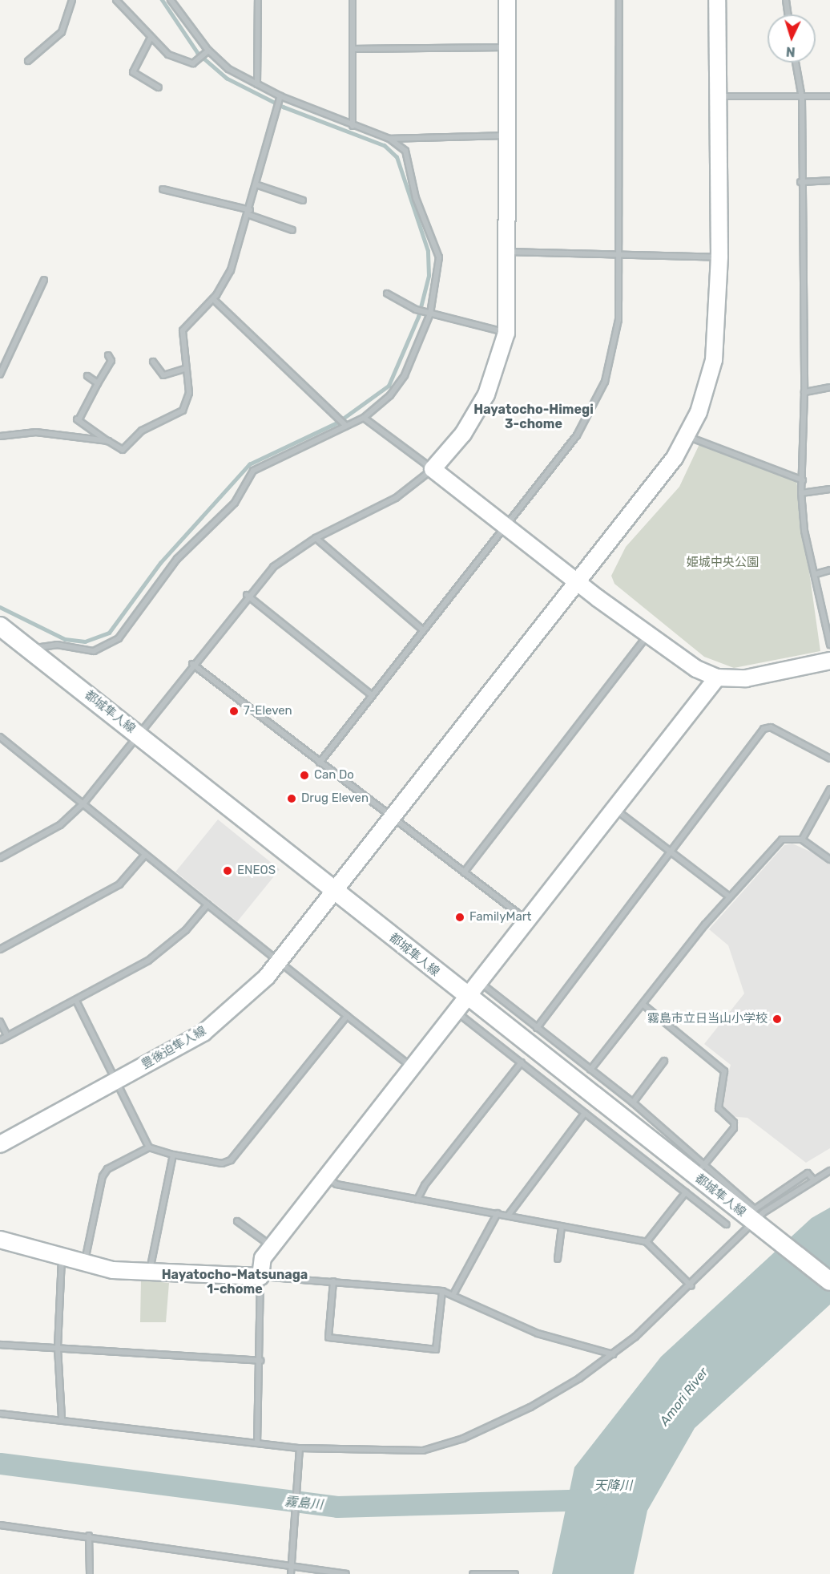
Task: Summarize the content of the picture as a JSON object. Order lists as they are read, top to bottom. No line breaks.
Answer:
{"streets":{"main road":["都城隼人線"],"street":["豊後迫隼人線"]},"crossings":[["都城隼人線","豊後迫隼人線"]],"districts":["Hayatocho-Himegi 3-chome","Hayatocho-Matsunaga 1-chome"],"water":["Amori River","天降川","霧島川"],"parks":["姫城中央公園"],"places":["7-Eleven","Can Do","Drug Eleven","ENEOS","FamilyMart","霧島市立日当山小学校"],"north":"bottom"}
